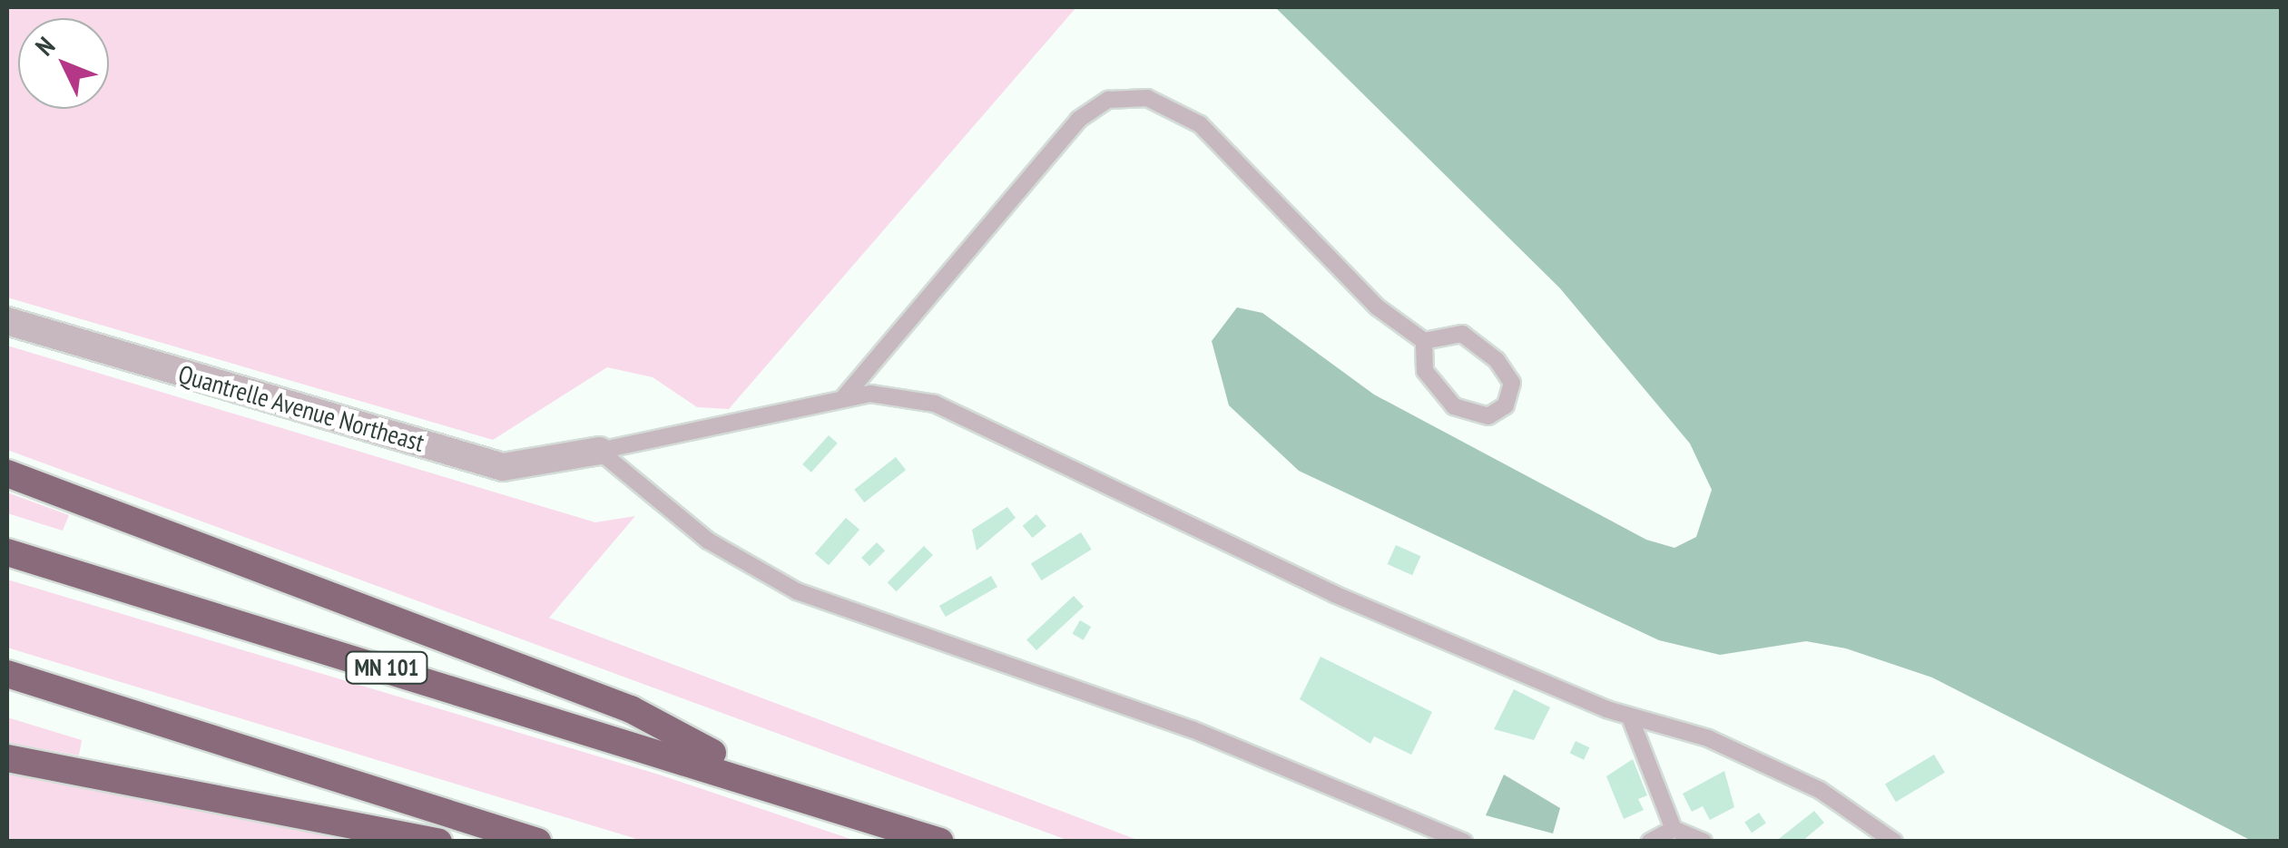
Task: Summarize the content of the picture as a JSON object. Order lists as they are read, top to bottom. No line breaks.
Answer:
{"streets":{"highway":["MN 101"],"street":["Quantrelle Avenue Northeast"]},"north":"top left"}
